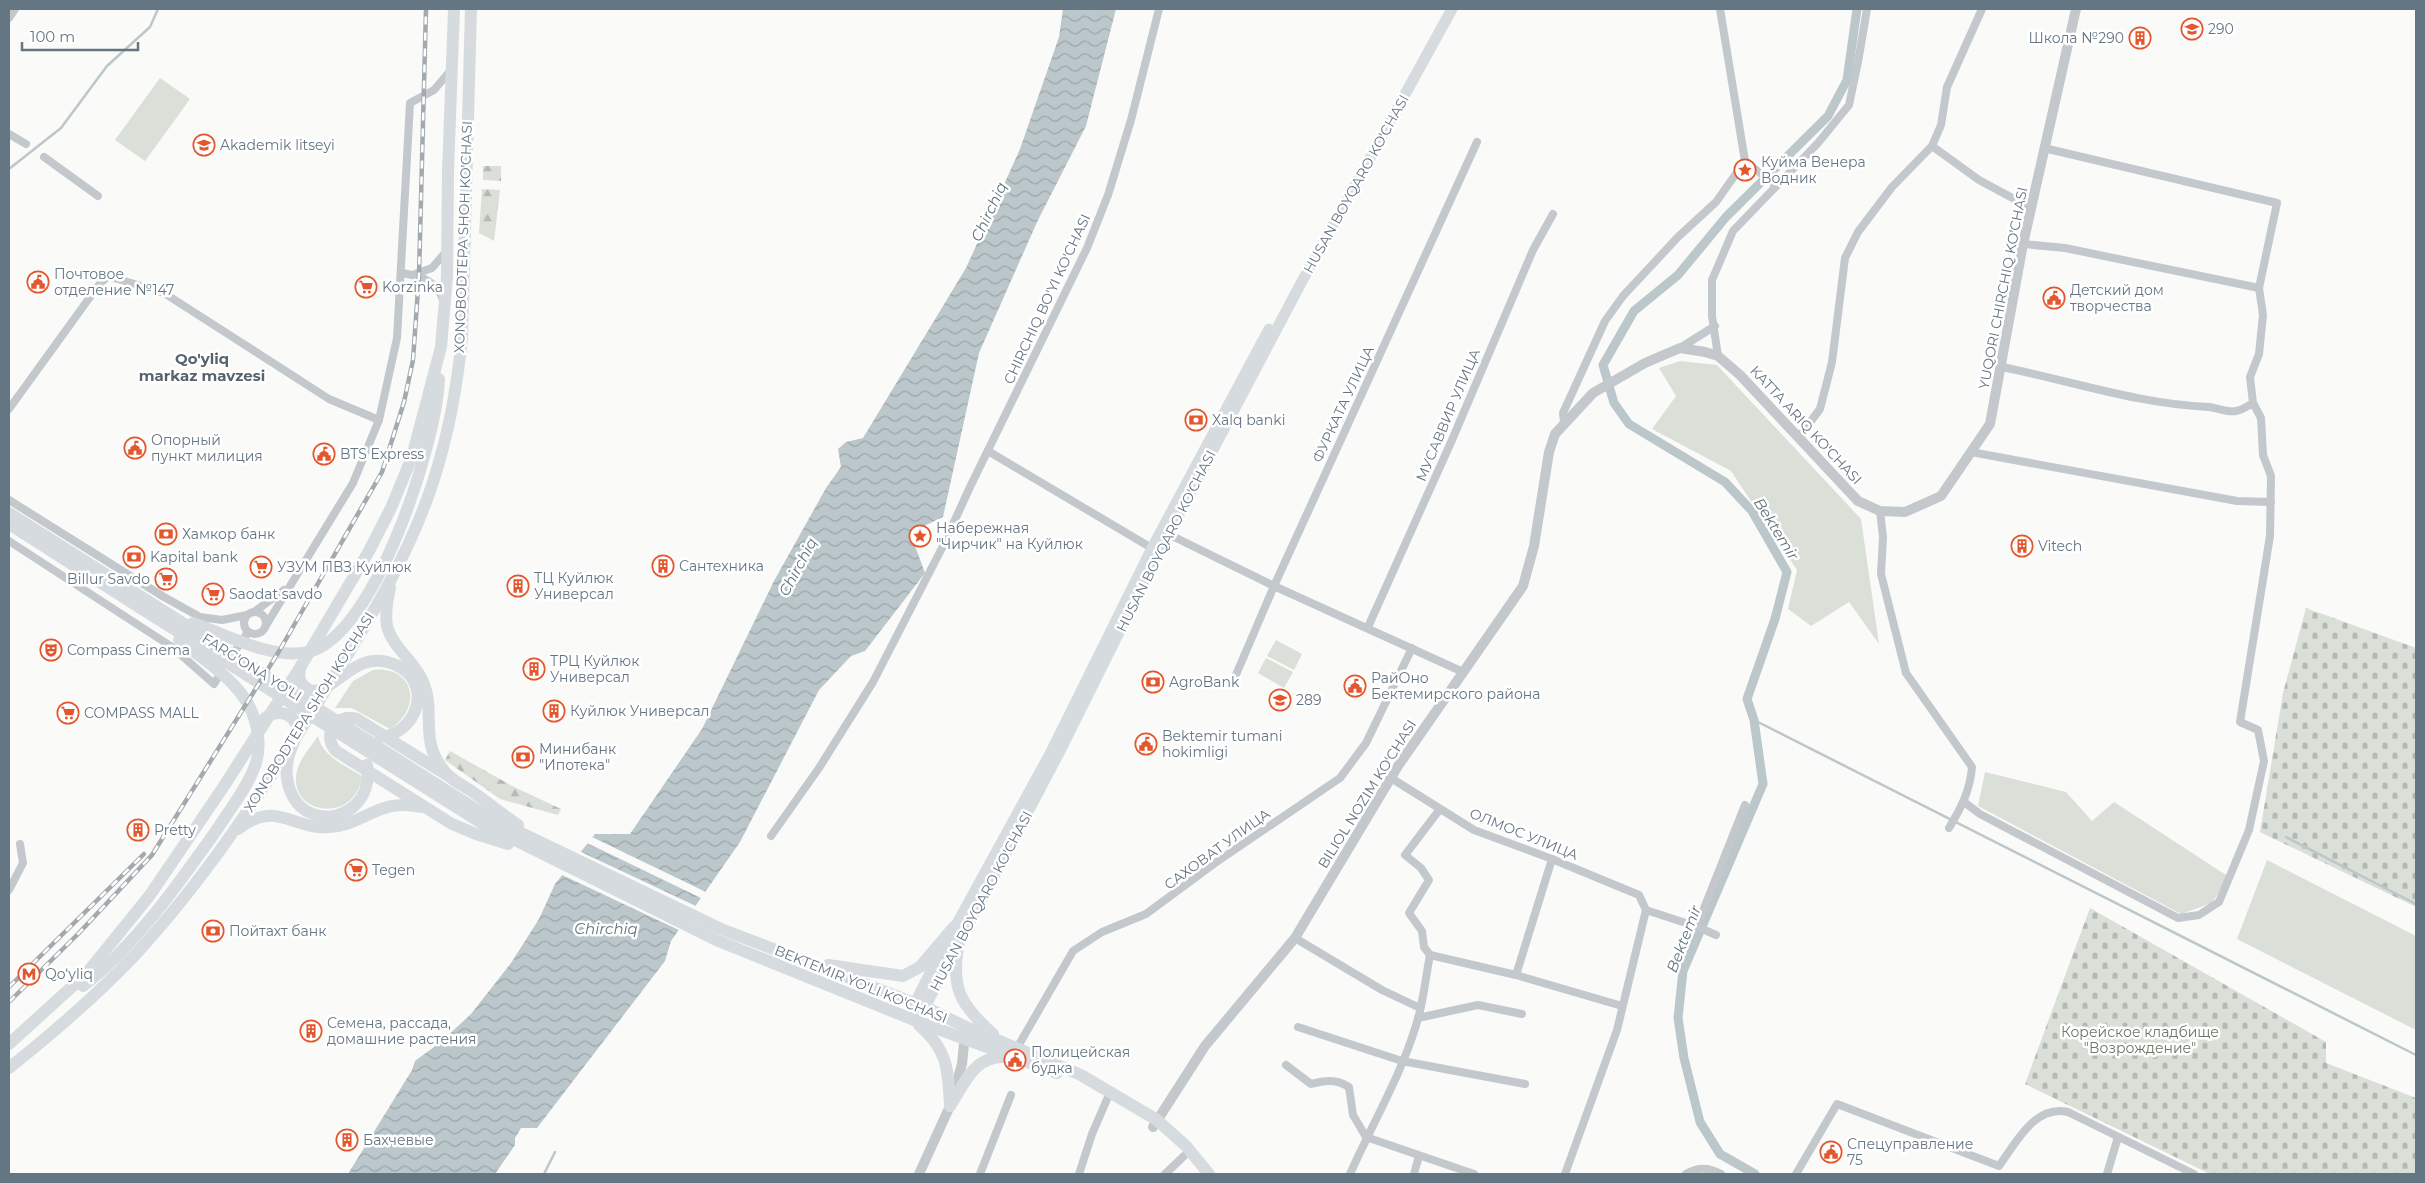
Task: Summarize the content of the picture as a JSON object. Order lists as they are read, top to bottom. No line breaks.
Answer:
{"streets":{"main road":["HUSAN BOYQARO KO'CHASI","XONOBODTEPA SHOH KO'CHASI","FARG'ONA YO'LI","BEKTEMIR YO'LI KO'CHASI"],"street":["YUQORI CHIRCHIQ KO'CHASI","CHIRCHIQ BO'YI KO'CHASI","ФУРКАТА УЛИЦА","МУСАВВИР УЛИЦА","KATTA ARIQ KO'CHASI","BILIOL NOZIM KO'CHASI","ОЛМОС УЛИЦА","САХОВАТ УЛИЦА"]},"crossings":[["HUSAN BOYQARO KO'CHASI","BEKTEMIR YO'LI KO'CHASI"],["YUQORI CHIRCHIQ KO'CHASI","KATTA ARIQ KO'CHASI"],["FARG'ONA YO'LI","BEKTEMIR YO'LI KO'CHASI"],["BILIOL NOZIM KO'CHASI","ОЛМОС УЛИЦА"],["BILIOL NOZIM KO'CHASI","BEKTEMIR YO'LI KO'CHASI"],["САХОВАТ УЛИЦА","BEKTEMIR YO'LI KO'CHASI"]],"districts":["Qo'yliq markaz mavzesi"],"water":["Chirchiq","Bektemir"],"parks":["Корейское кладбище \"Возрождение\""],"places":{"school or university":["290","Akademik litseyi","289"],"building":["Школа №290","Vitech","Сантехника","ТЦ Куйлюк Универсал","ТРЦ Куйлюк Универсал","Куйлюк Универсал","Pretty","Семена, рассада, домашние растения","Бахчевые"],"place":["Куйма Венера Водник","Набережная \"Чирчик\" на Куйлюк"],"public building":["Почтовое отделение №147","Детcкий дом творчества","Опорный пункт милиция","BTS Express","РайОно Бектемирского района","Bektemir tumani hokimligi","Полицейская будка","Спецуправление 75"],"supermarket":["Korzinka","УЗУМ ПВЗ Куйлюк","Billur Savdo","Saodat savdo","COMPASS MALL","Tegen"],"bank":["Xalq banki","Хамкор банк","Kapital bank","AgroBank","Минибанк \"Ипотека\"","Пойтахт банк"],"theatre":["Compass Cinema"],"metro station":["Qo‘yliq"]},"scale_bar":"100 m"}
